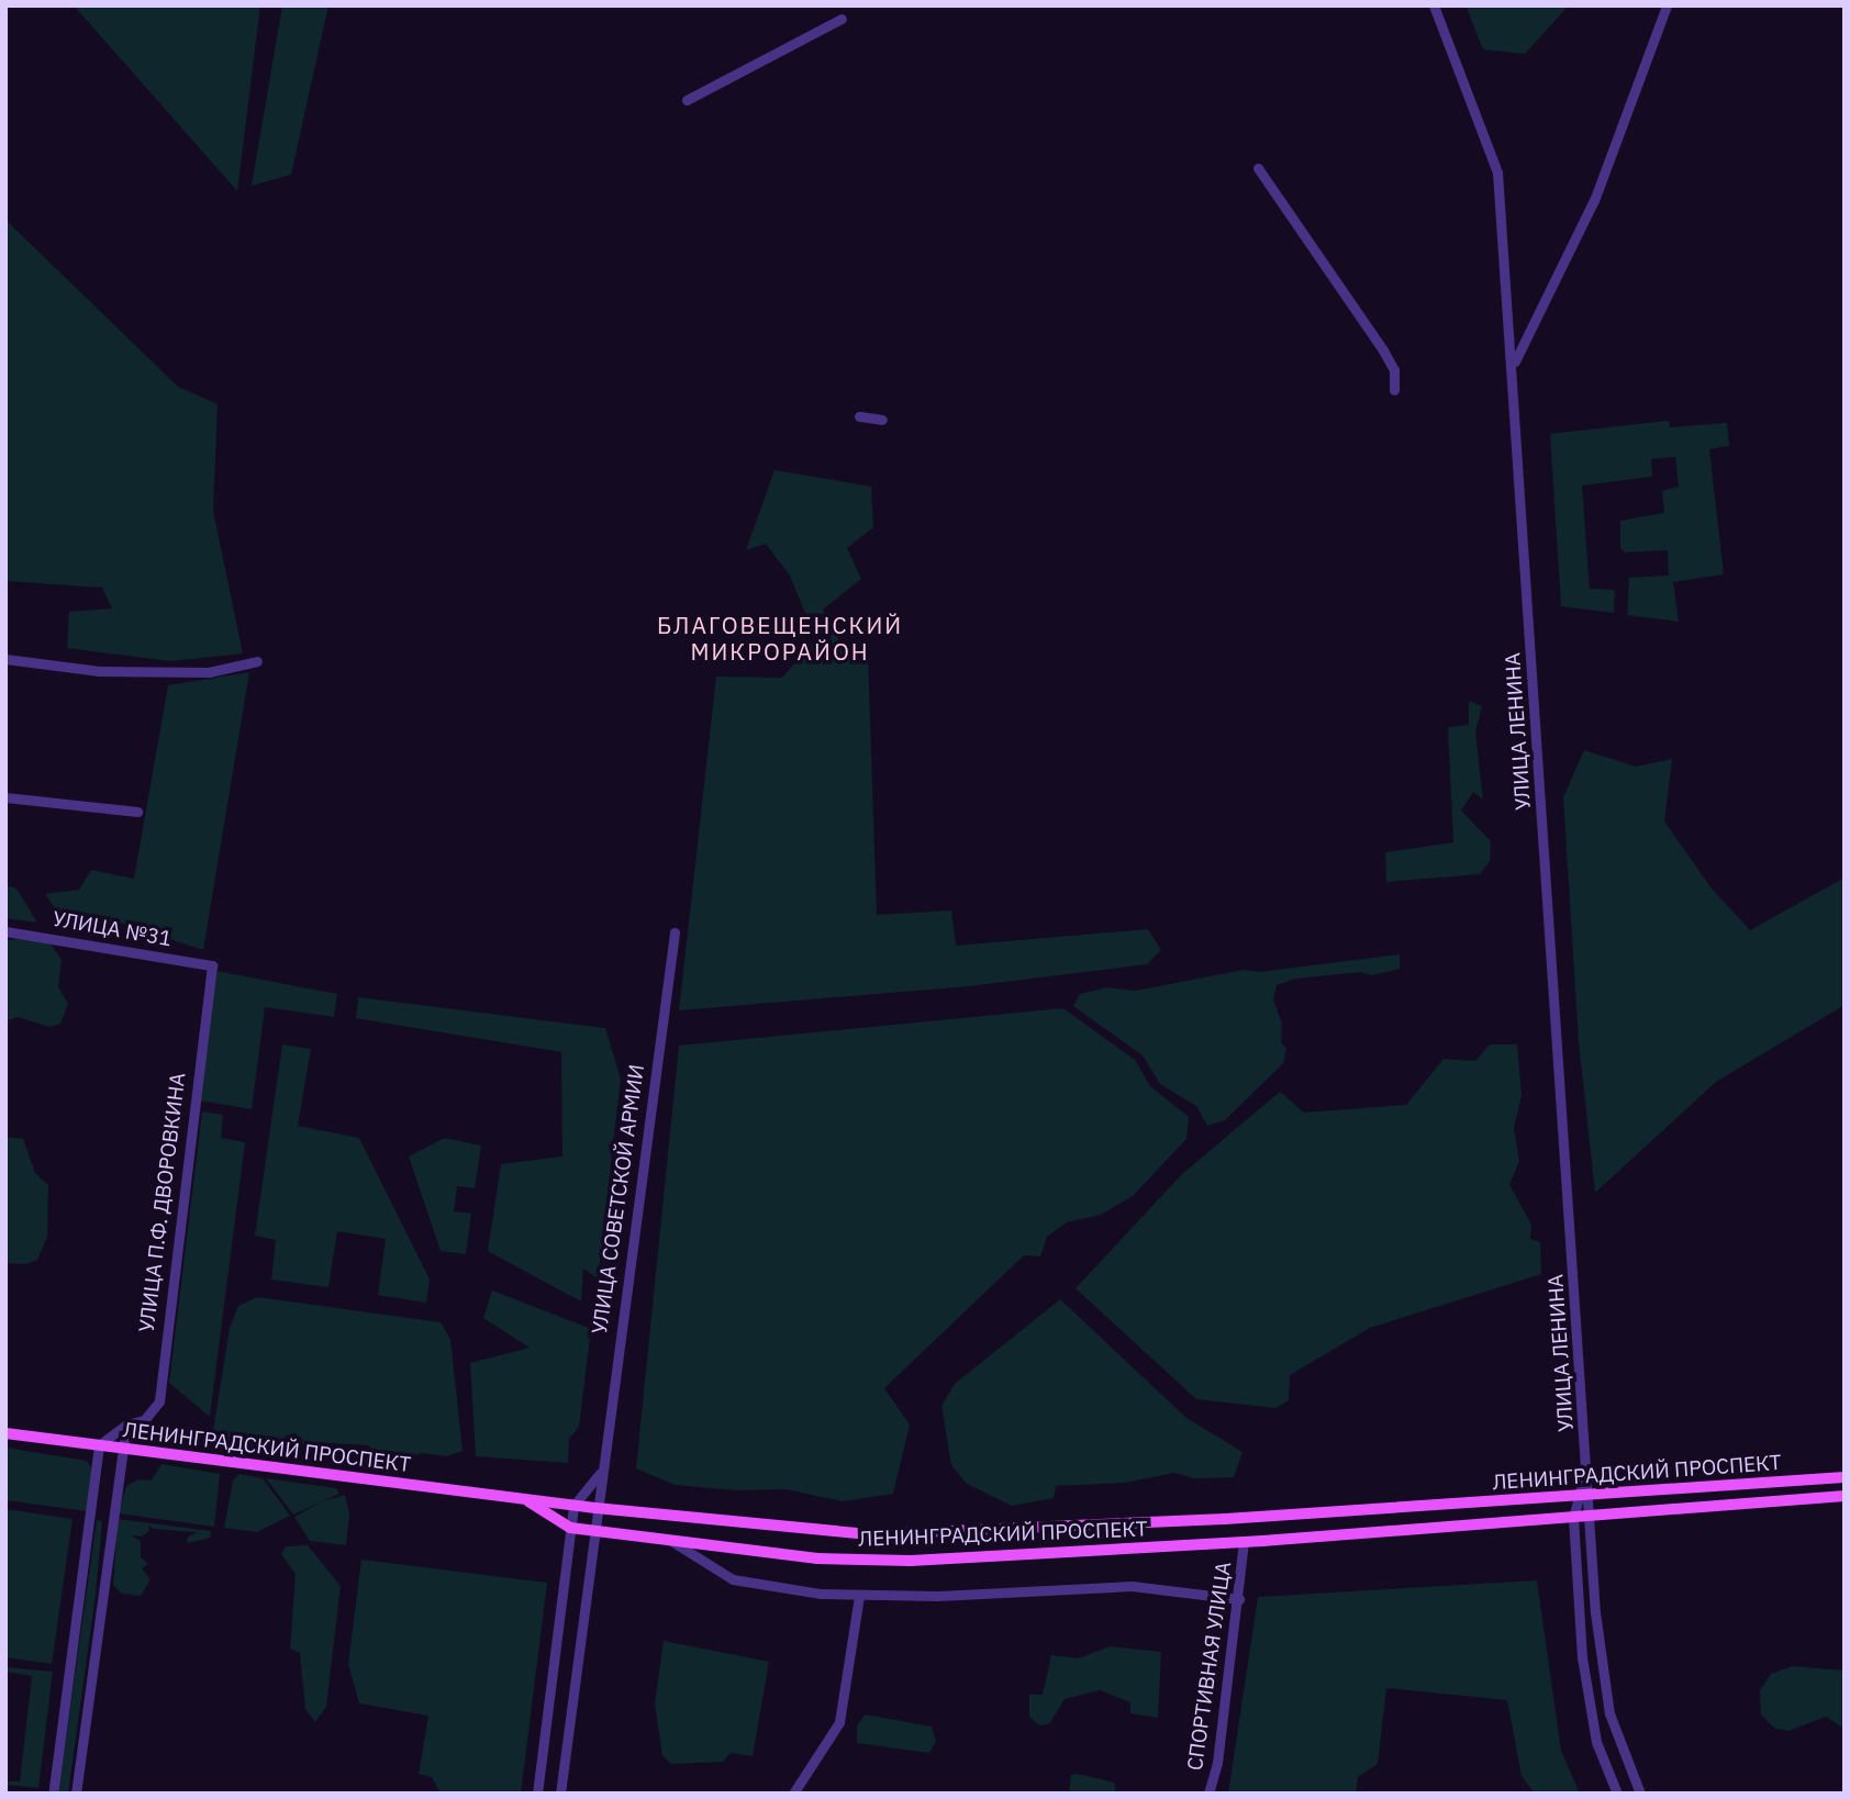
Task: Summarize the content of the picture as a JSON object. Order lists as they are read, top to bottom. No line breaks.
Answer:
{"streets":{"main road":["ЛЕНИНГРАДСКИЙ ПРОСПЕКТ"],"street":["УЛИЦА ЛЕНИНА","УЛИЦА №31","УЛИЦА СОВЕТСКОЙ АРМИИ","УЛИЦА П.Ф. ДВОРОВКИНА","СПОРТИВНАЯ УЛИЦА"]},"crossings":[["УЛИЦА ЛЕНИНА","ЛЕНИНГРАДСКИЙ ПРОСПЕКТ"],["УЛИЦА №31","УЛИЦА П.Ф. ДВОРОВКИНА"],["УЛИЦА СОВЕТСКОЙ АРМИИ","ЛЕНИНГРАДСКИЙ ПРОСПЕКТ"],["УЛИЦА П.Ф. ДВОРОВКИНА","ЛЕНИНГРАДСКИЙ ПРОСПЕКТ"],["ЛЕНИНГРАДСКИЙ ПРОСПЕКТ","СПОРТИВНАЯ УЛИЦА"]],"districts":["БЛАГОВЕЩЕНСКИЙ МИКРОРАЙОН"]}
